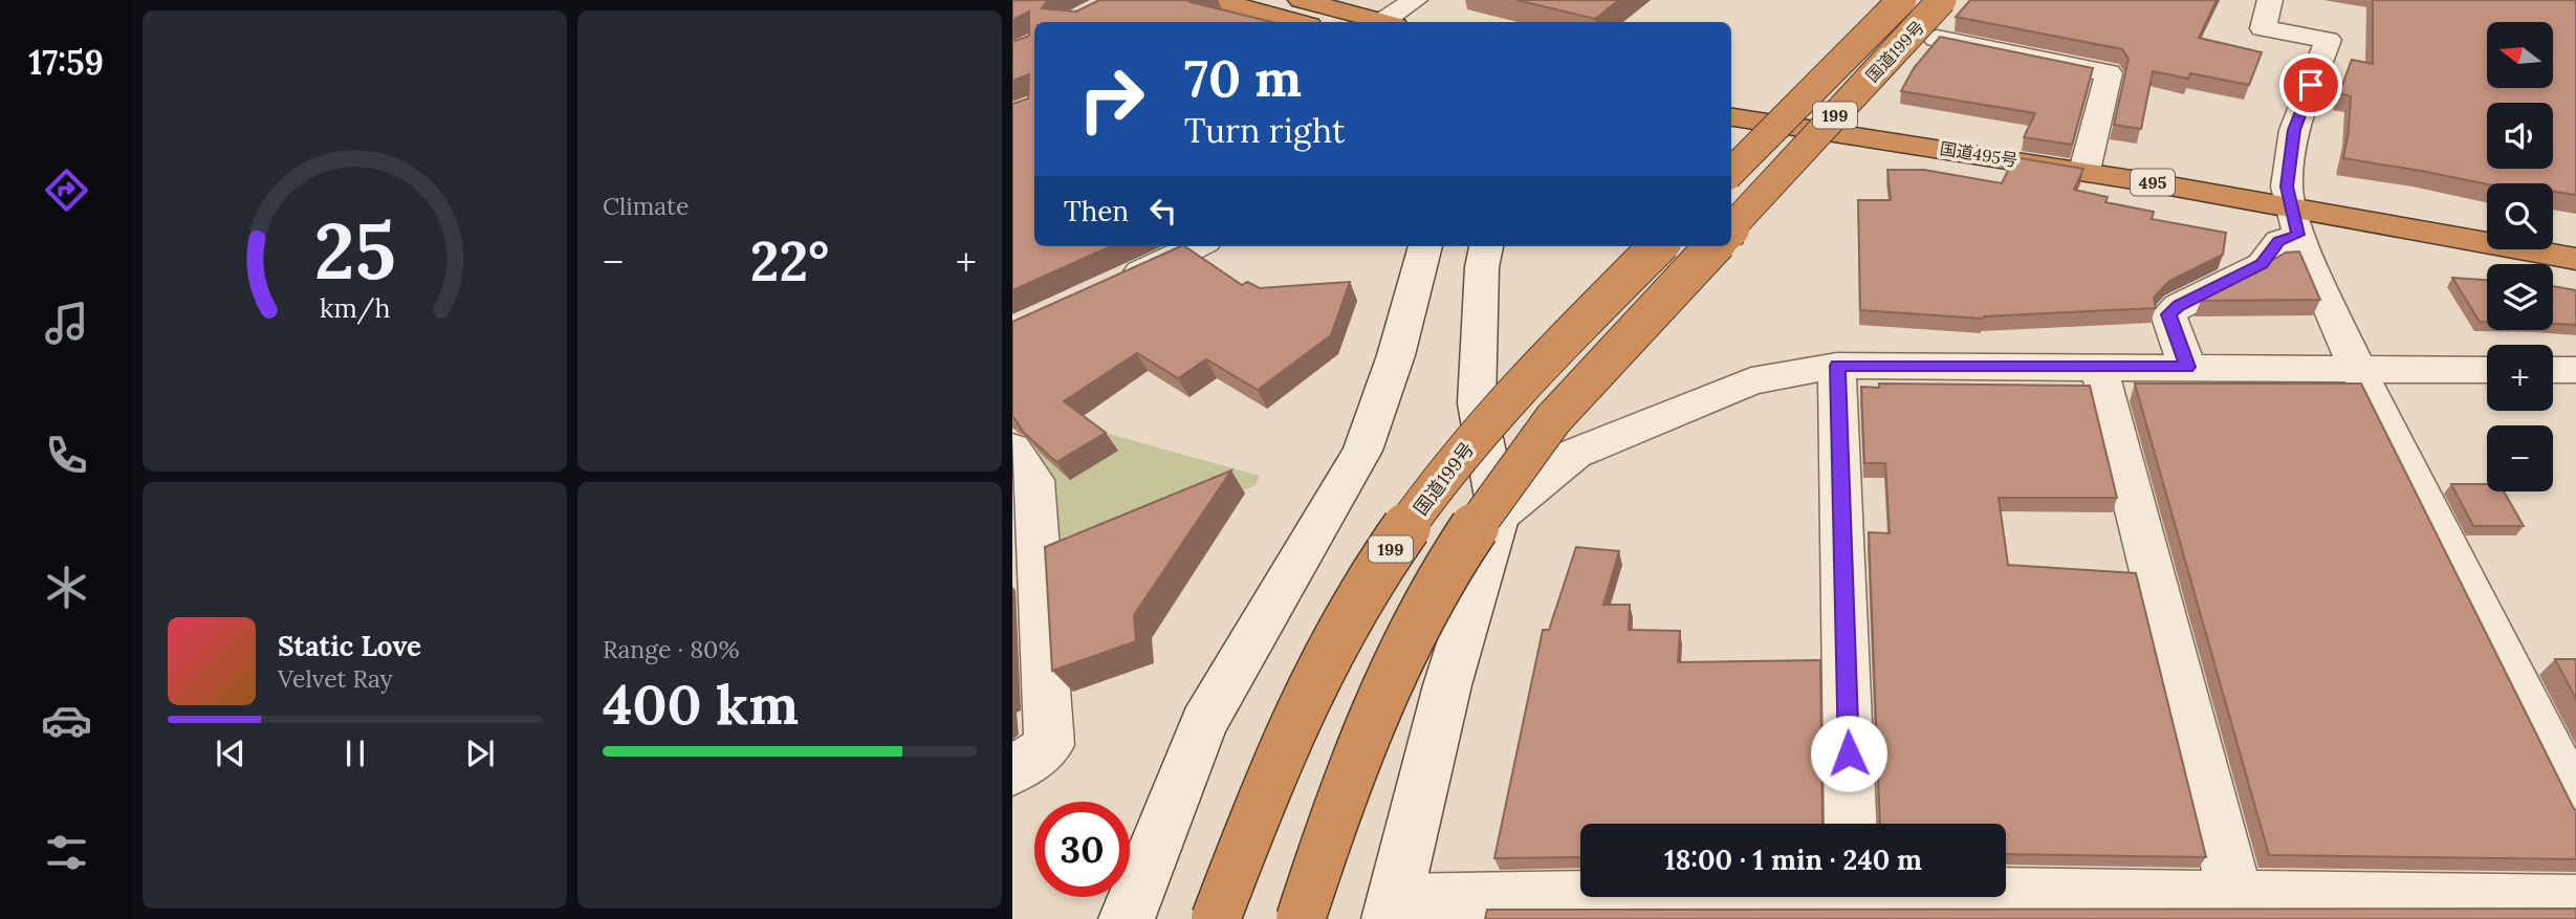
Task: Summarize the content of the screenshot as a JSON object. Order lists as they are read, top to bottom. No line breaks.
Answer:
{"streets":{"highway":["国道199号","199","国道495号","495"]},"north":"left","page":{"tabs":"17:59","tile":["Climate",["Range · 80%","400 km"]],"map_buttons":["+","−"],"turn":["70 m","Turn right"],"then":"Then","heat":["−","22°","+"],"song":["Static Love","Velvet Ray"],"limit":"30","trip":"18:00 · 1 min · 240 m","gauge":["25","km/h"]}}
